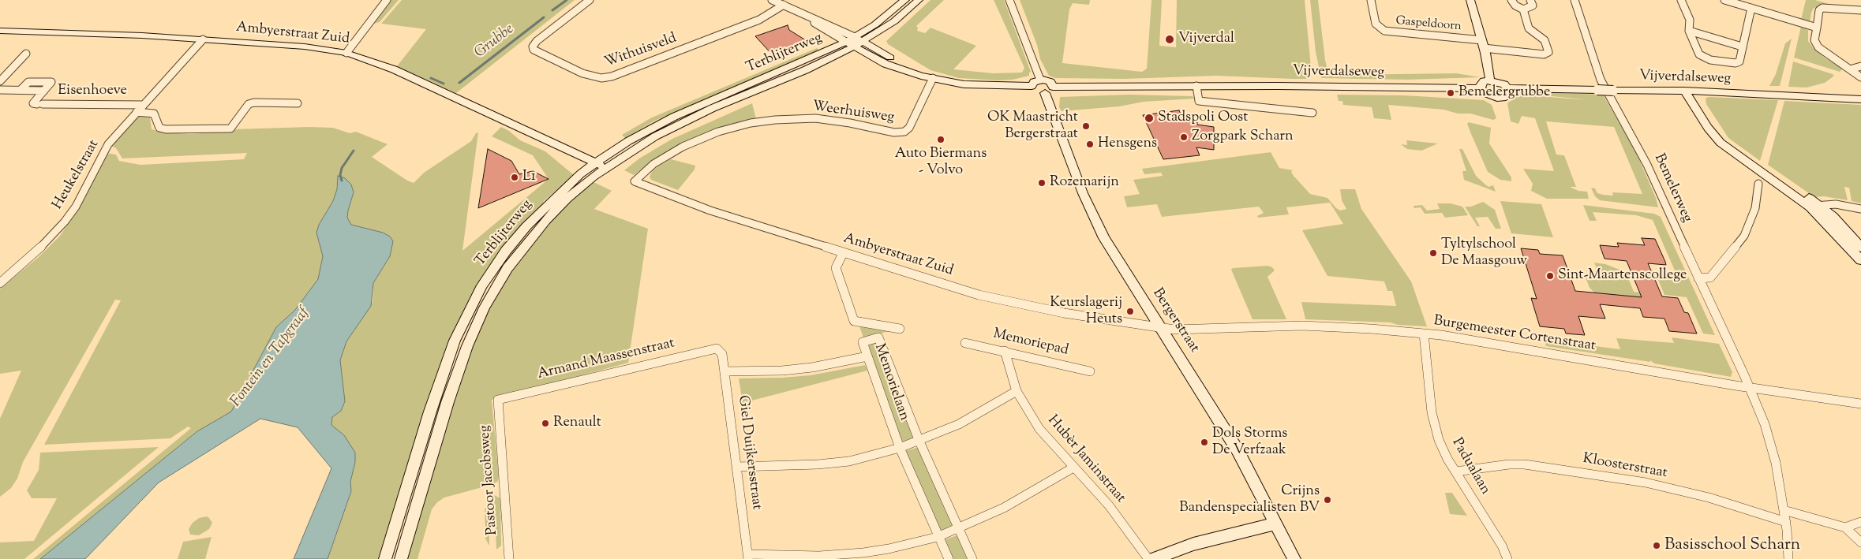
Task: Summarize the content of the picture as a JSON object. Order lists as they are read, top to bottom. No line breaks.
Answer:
{"streets":{"main road":["Ambyerstraat Zuid","Terblijterweg","Vijverdalseweg","Bergerstraat"],"street":["Gaspeldoorn","Withuisveld","Eisenhoeve","Weerhuisweg","Heukelstraat","Bemelerweg","Burgemeester Cortenstraat","Memoriepad","Armand Maassenstraat","Memorielaan","Giel Duijkersstraat","Hubèr Jaminstraat","Padualaan","Kloosterstraat","Pastoor Jacobsweg"]},"crossings":[["Ambyerstraat Zuid","Terblijterweg"],["Ambyerstraat Zuid","Weerhuisweg"],["Ambyerstraat Zuid","Heukelstraat"],["Ambyerstraat Zuid","Bergerstraat"],["Ambyerstraat Zuid","Burgemeester Cortenstraat"],["Vijverdalseweg","Bergerstraat"],["Eisenhoeve","Heukelstraat"],["Bemelerweg","Burgemeester Cortenstraat"],["Bemelerweg","Kloosterstraat"],["Bergerstraat","Burgemeester Cortenstraat"],["Burgemeester Cortenstraat","Padualaan"],["Memoriepad","Hubèr Jaminstraat"],["Armand Maassenstraat","Giel Duijkersstraat"],["Armand Maassenstraat","Pastoor Jacobsweg"],["Padualaan","Kloosterstraat"]],"water":["Grubbe","Fontein en Tapgraaf"],"places":["Vijverdal","Bemelergrubbe","Stadspoli Oost","OK Maastricht Bergerstraat","Zorgpark Scharn","Auto Biermans - Volvo","Hensgens","L1","Rozemarijn","Tyltylschool De Maasgouw","Sint-Maartenscollege","Keurslagerij Heuts","Renault","Dols Storms De Verfzaak","Crijns Bandenspecialisten BV","Basisschool Scharn"]}
